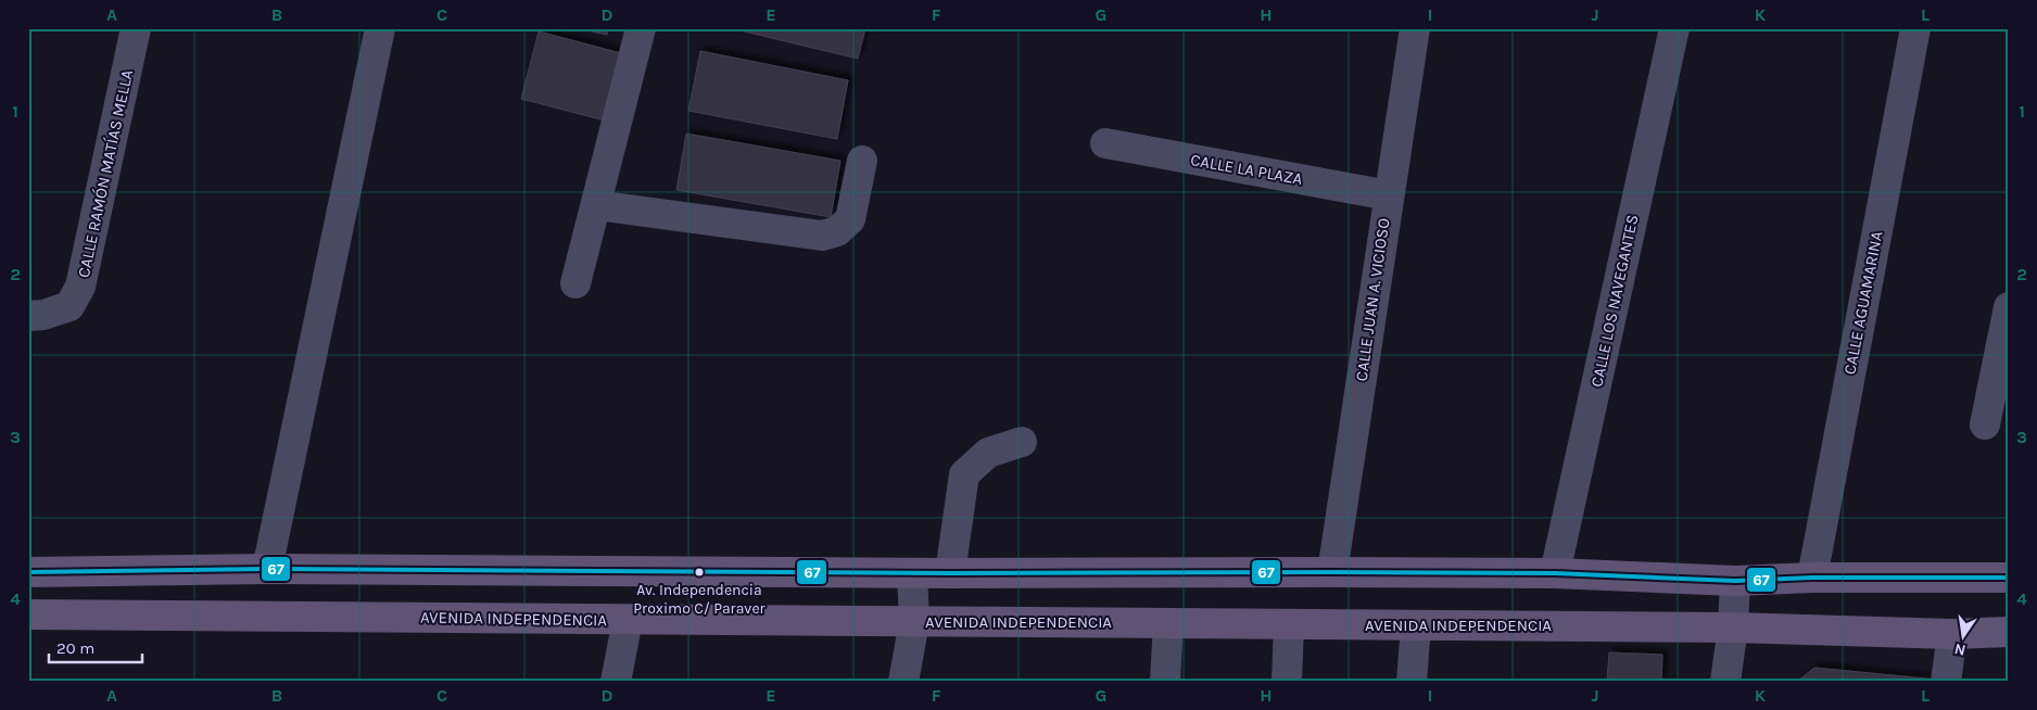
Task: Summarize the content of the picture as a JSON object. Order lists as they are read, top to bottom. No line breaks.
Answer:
{"streets":{"main road":["AVENIDA INDEPENDENCIA"],"street":["CALLE LA PLAZA","CALLE RAMÓN MATÍAS MELLA","CALLE JUAN A. VICIOSO","CALLE LOS NAVEGANTES","CALLE AGUAMARINA"]},"crossings":[["CALLE LA PLAZA","CALLE JUAN A. VICIOSO"]],"places":["Av. Independencia Proximo C/ Paraver"],"lines":["transit line 67"],"scale_bar":"20 m","north":"bottom","grid":{"columns":["A","B","C","D","E","F","G","H","I","J","K","L"],"rows":["1","2","3","4"]}}
